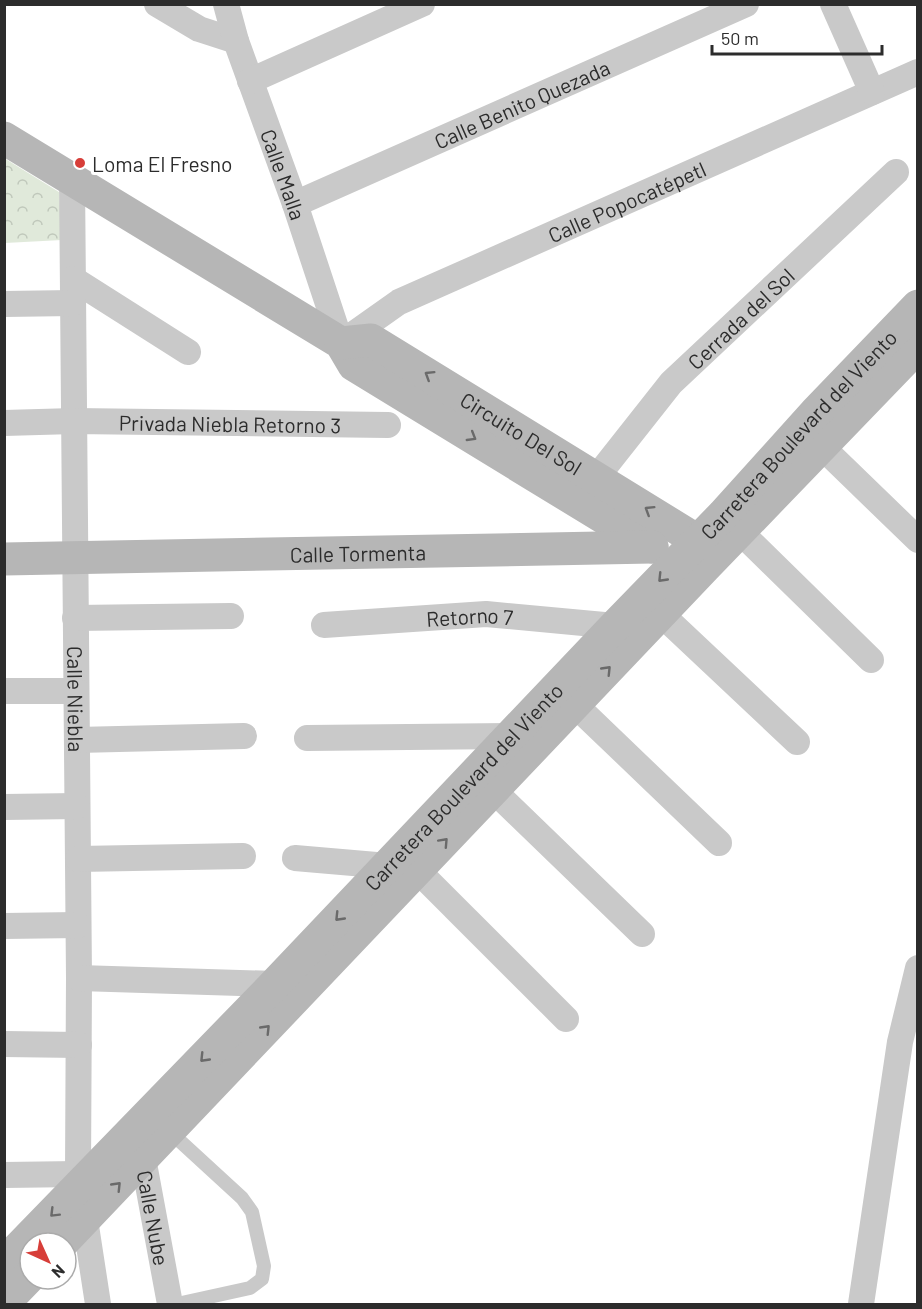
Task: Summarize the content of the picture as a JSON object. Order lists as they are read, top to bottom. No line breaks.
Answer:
{"streets":{"street":["Calle Benito Quezada","Calle Malla","Calle Popocatépetl","Cerrada del Sol","Privada Niebla Retorno 3","Circuito Del Sol","Carretera Boulevard del Viento","Calle Tormenta","Retorno 7","Calle Niebla","Calle Nube"]},"crossings":[["Calle Benito Quezada","Calle Malla"],["Calle Malla","Calle Popocatépetl"],["Calle Malla","Circuito Del Sol"],["Calle Popocatépetl","Circuito Del Sol"],["Cerrada del Sol","Circuito Del Sol"],["Privada Niebla Retorno 3","Calle Niebla"],["Circuito Del Sol","Carretera Boulevard del Viento"],["Circuito Del Sol","Calle Tormenta"],["Circuito Del Sol","Calle Niebla"],["Carretera Boulevard del Viento","Calle Tormenta"],["Carretera Boulevard del Viento","Retorno 7"],["Carretera Boulevard del Viento","Calle Niebla"],["Carretera Boulevard del Viento","Calle Nube"],["Calle Tormenta","Calle Niebla"]],"places":["Loma El Fresno"],"scale_bar":"50 m","north":"bottom right"}
